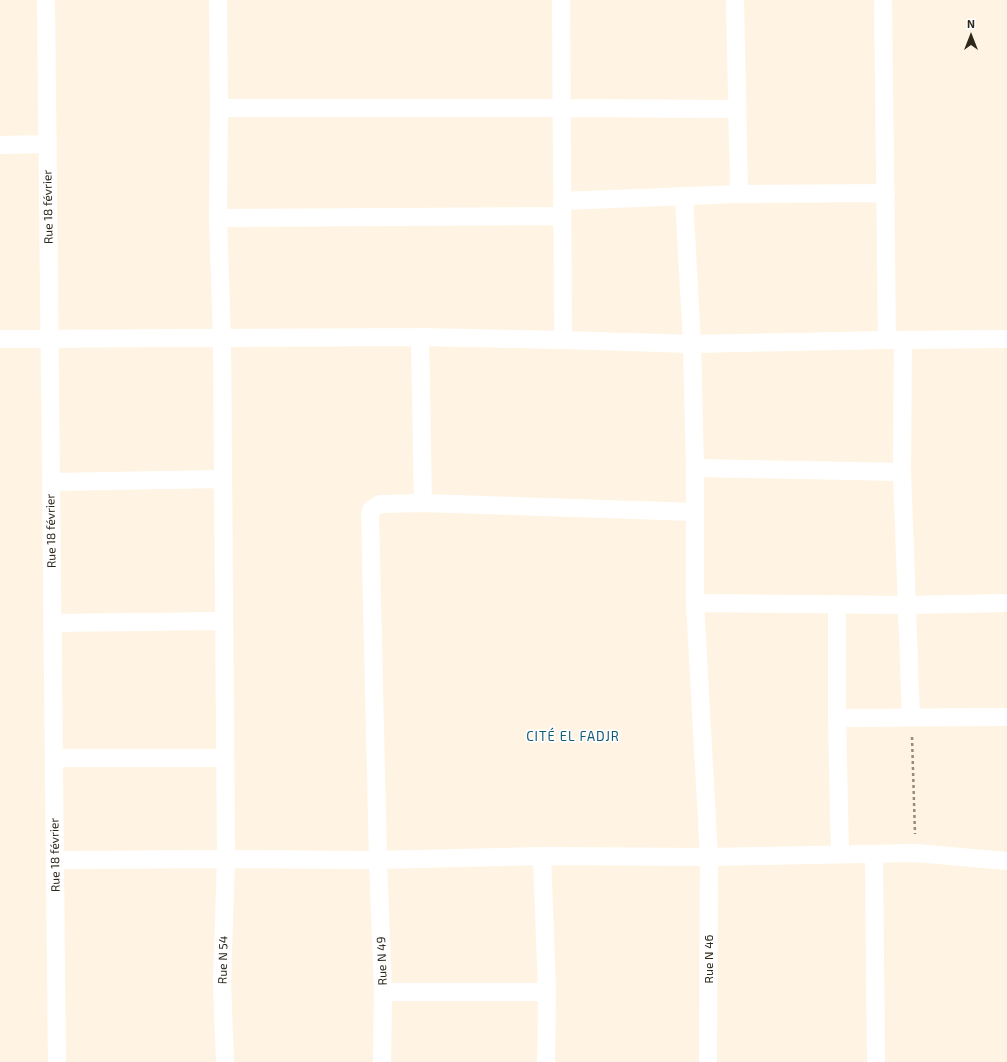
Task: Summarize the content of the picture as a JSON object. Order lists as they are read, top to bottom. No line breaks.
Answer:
{"streets":{"street":["Rue 18 février","Rue N 46","Rue N 54","Rue N 49"]},"crossings":[["Rue N 46","Rue N 49"]],"districts":["CITÉ EL FADJR"],"north":"top"}
